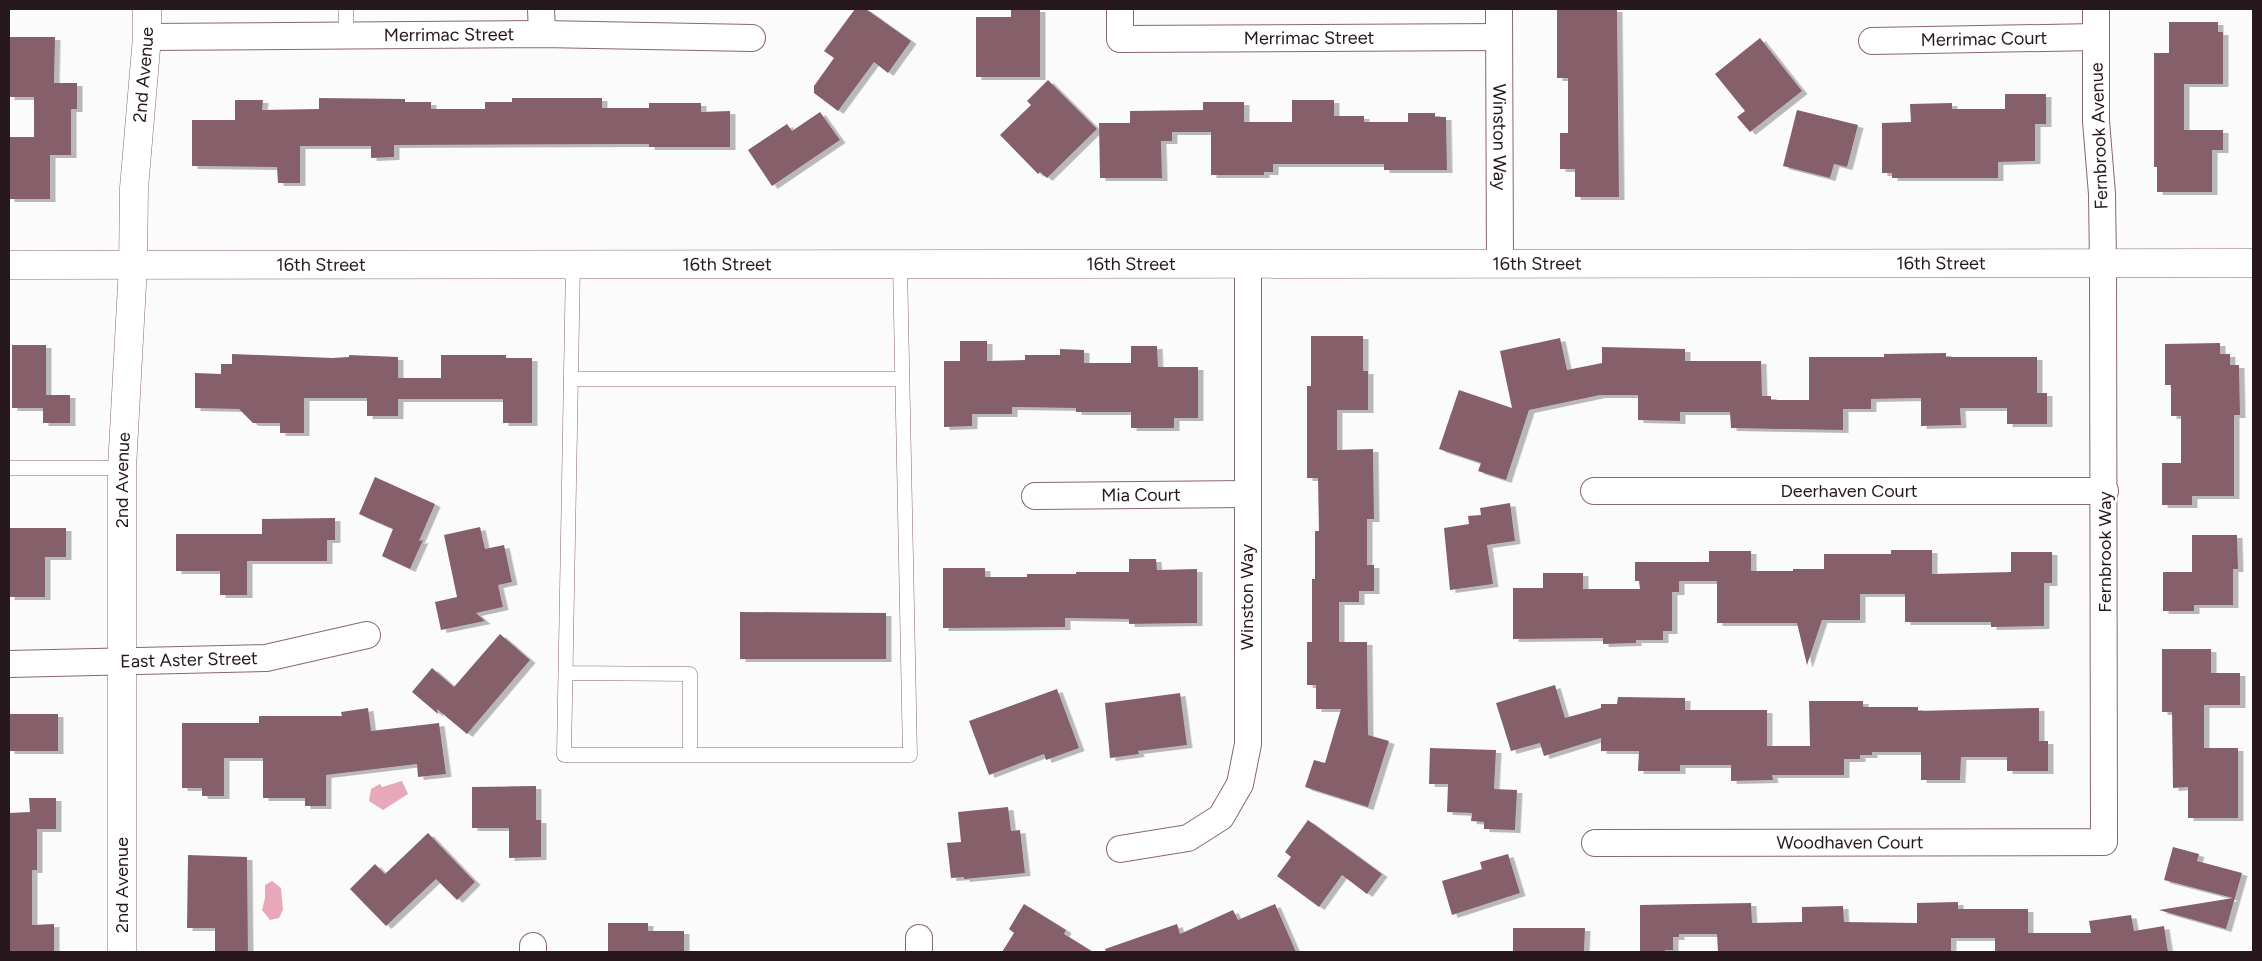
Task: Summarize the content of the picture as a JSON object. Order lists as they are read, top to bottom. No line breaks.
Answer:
{"streets":{"main road":["2nd Avenue","16th Street"],"street":["Merrimac Street","Merrimac Court","Fernbrook Avenue","Winston Way","Deerhaven Court","Mia Court","Fernbrook Way","East Aster Street","Woodhaven Court"]},"crossings":[["Merrimac Street","2nd Avenue"],["Merrimac Street","Winston Way"],["Merrimac Court","Fernbrook Avenue"],["2nd Avenue","16th Street"],["2nd Avenue","East Aster Street"],["Fernbrook Avenue","16th Street"],["Fernbrook Avenue","Fernbrook Way"],["Winston Way","16th Street"],["Winston Way","Mia Court"],["16th Street","Fernbrook Way"],["Deerhaven Court","Fernbrook Way"],["Fernbrook Way","Woodhaven Court"]]}
